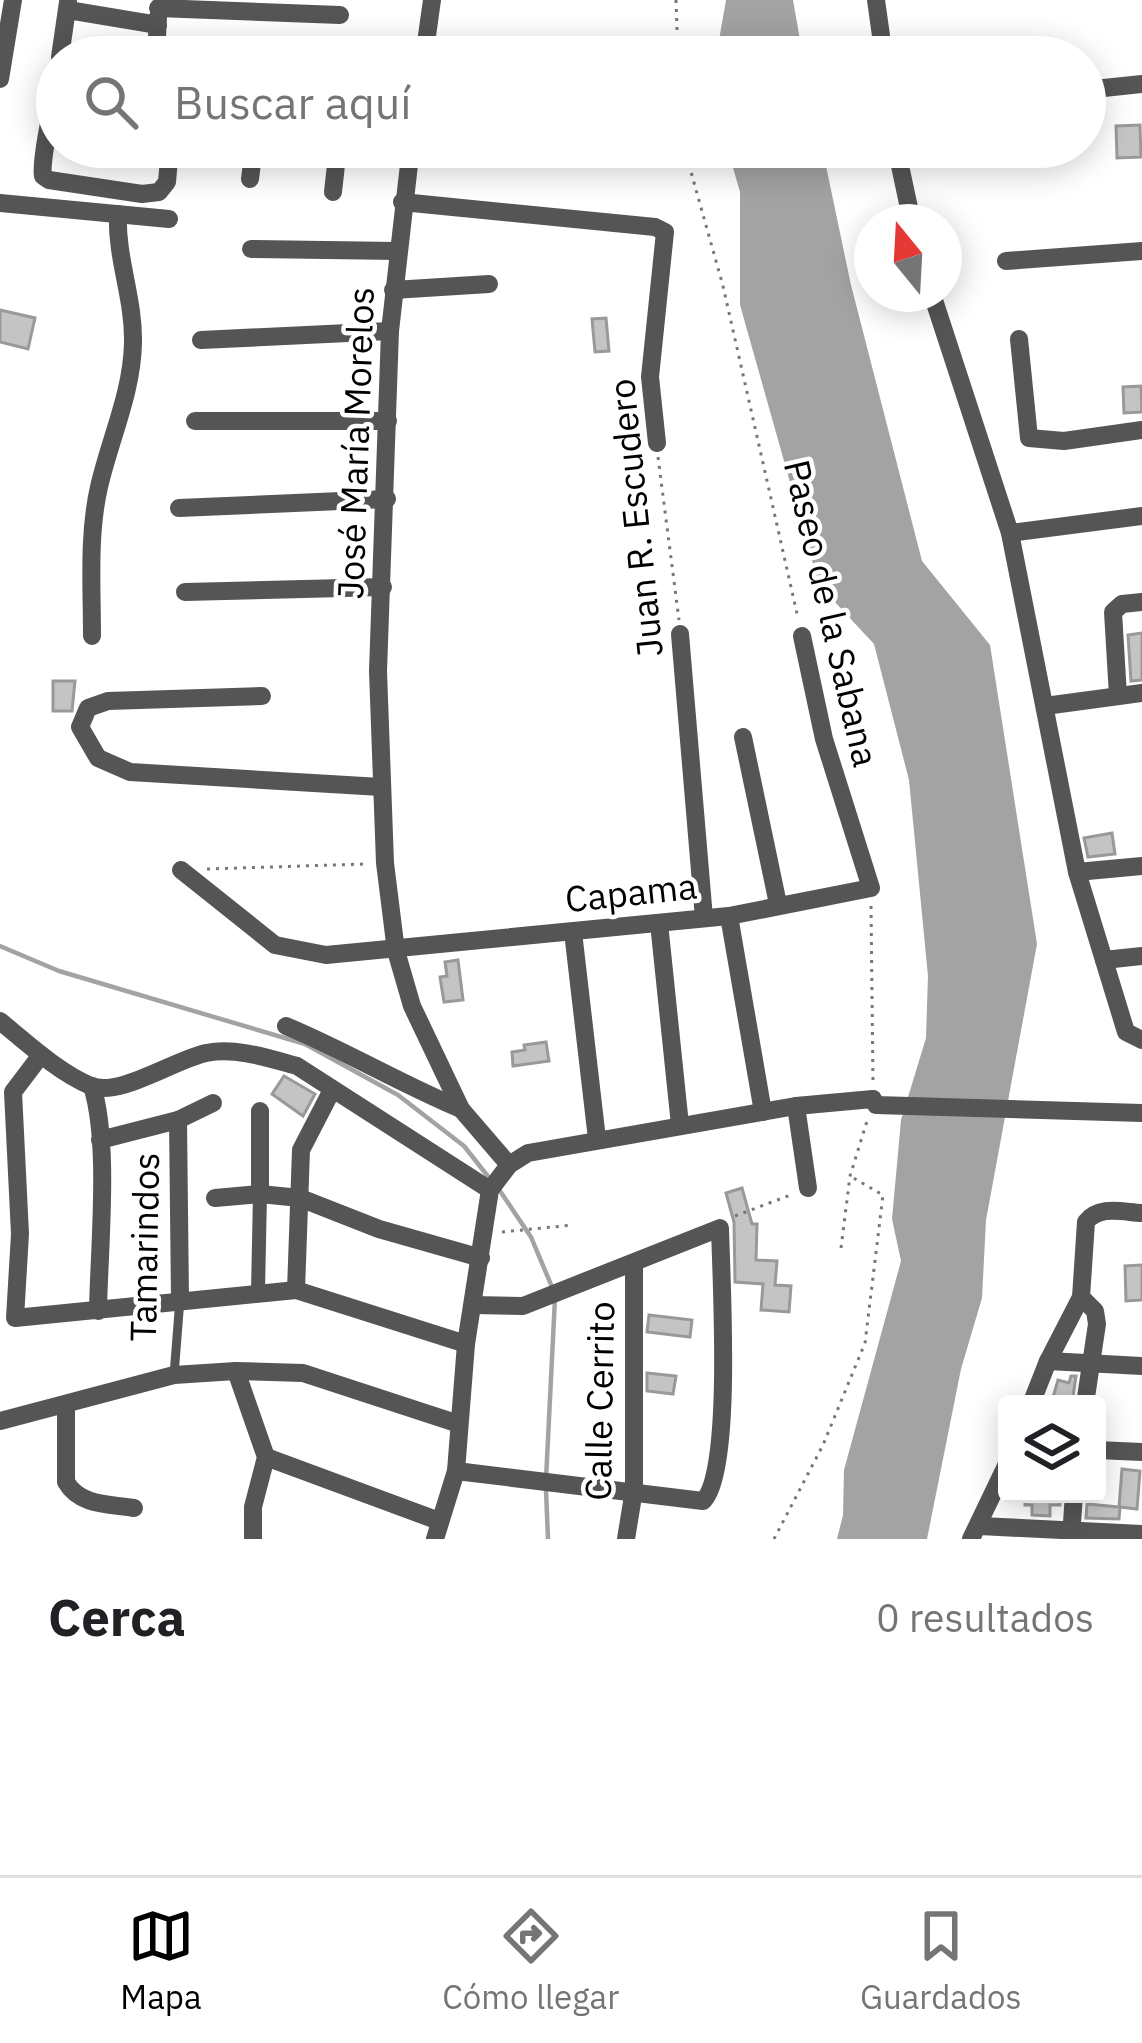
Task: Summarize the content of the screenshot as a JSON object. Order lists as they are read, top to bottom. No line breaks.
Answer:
{"streets":{"street":["José María Morelos","Juan R. Escudero","Paseo de la Sabana","Capama","Tamarindos","Calle Cerrito"]},"crossings":[["José María Morelos","Juan R. Escudero"],["José María Morelos","Capama"],["Juan R. Escudero","Capama"],["Paseo de la Sabana","Capama"]],"north":"top","page":{"search":"Buscar aquí","heading":["Cerca","0 resultados"],"nav":["Mapa","Cómo llegar","Guardados"]}}
